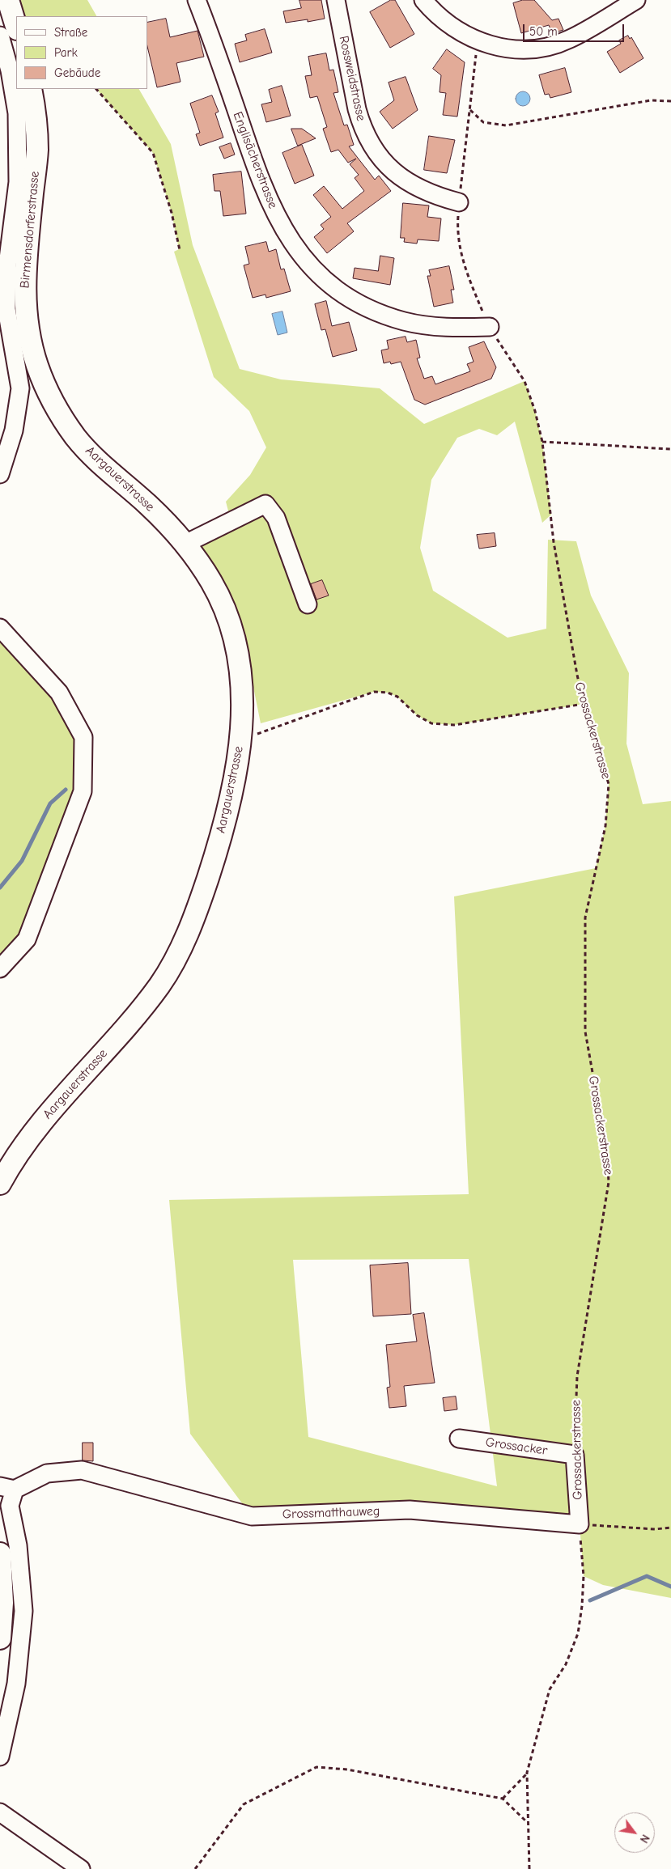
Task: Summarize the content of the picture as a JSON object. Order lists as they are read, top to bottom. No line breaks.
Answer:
{"streets":{"main road":["Birmensdorferstrasse","Aargauerstrasse"],"street":["Rossweidstrasse","Englisächerstrasse","Grossackerstrasse","Grossacker","Grossmatthauweg"]},"crossings":[["Rossweidstrasse","Grossackerstrasse"],["Englisächerstrasse","Grossackerstrasse"],["Birmensdorferstrasse","Aargauerstrasse"],["Grossackerstrasse","Grossacker"],["Grossackerstrasse","Grossmatthauweg"]],"legend":["Straße","Park","Gebäude"],"scale_bar":"50 m","north":"bottom right"}
